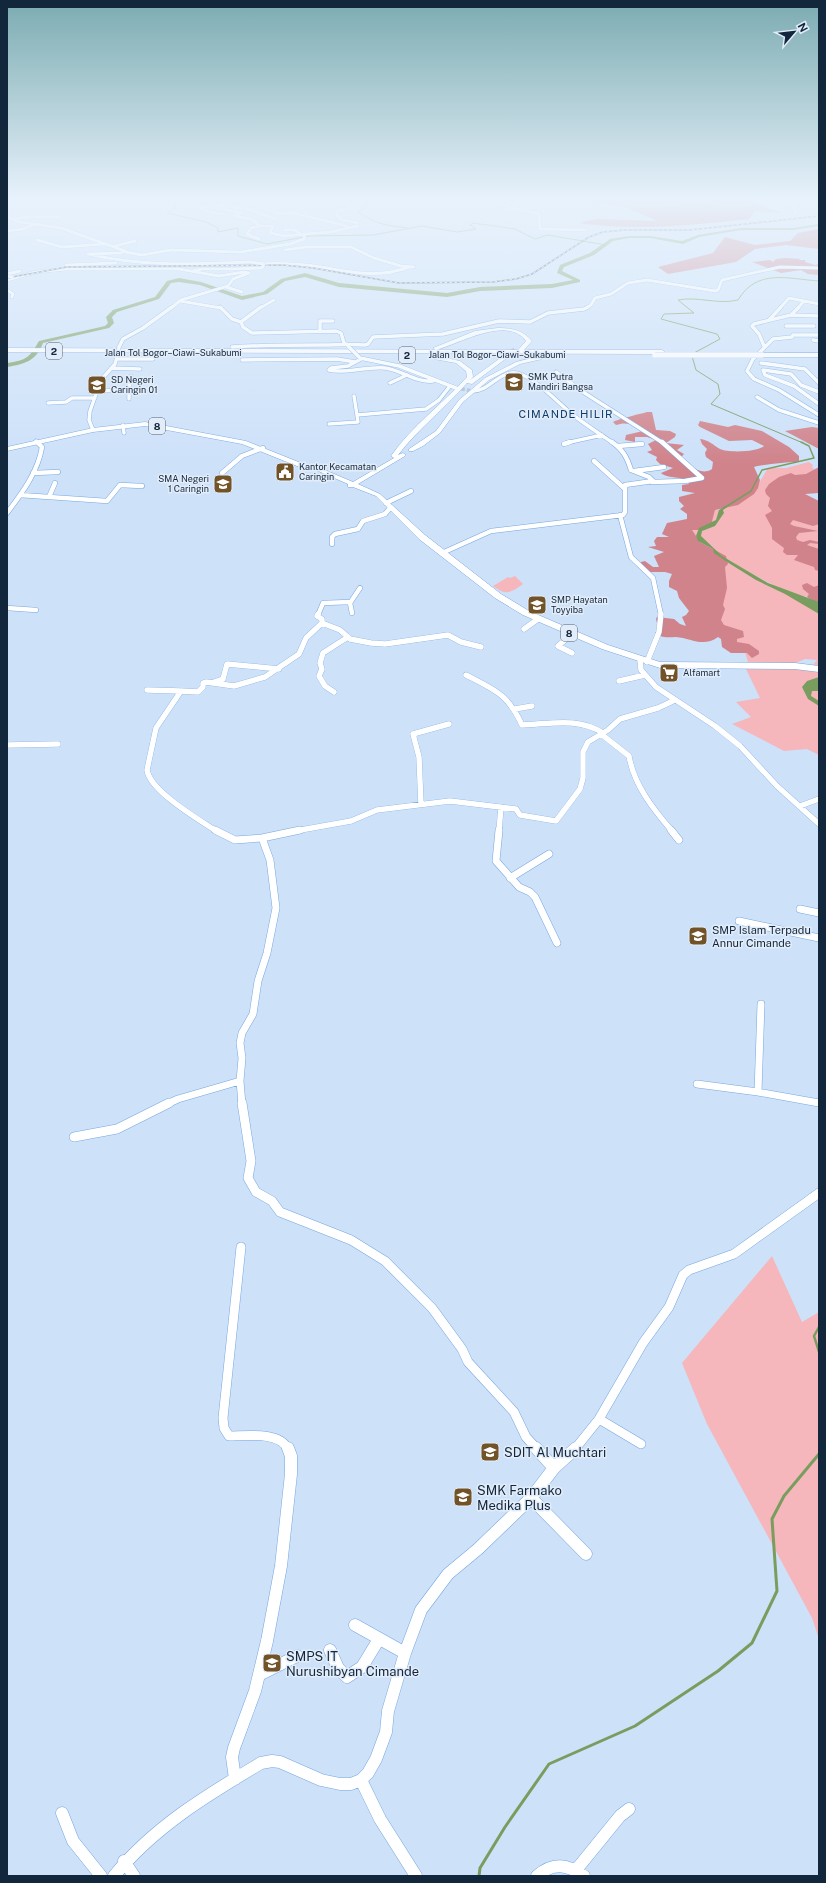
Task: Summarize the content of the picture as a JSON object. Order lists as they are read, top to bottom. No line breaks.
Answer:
{"streets":{"highway":["2","Jalan Tol Bogor–Ciawi–Sukabumi","8"]},"districts":["CIMANDE HILIR"],"places":{"school or university":["SMK Putra Mandiri Bangsa","SD Negeri Caringin 01","SMA Negeri 1 Caringin","SMP Hayatan Toyyiba","SMP Islam Terpadu Annur Cimande","SDIT Al Muchtari","SMK Farmako Medika Plus","SMPS IT Nurushibyan Cimande"],"public building":["Kantor Kecamatan Caringin"],"supermarket":["Alfamart"]},"north":"top right"}
